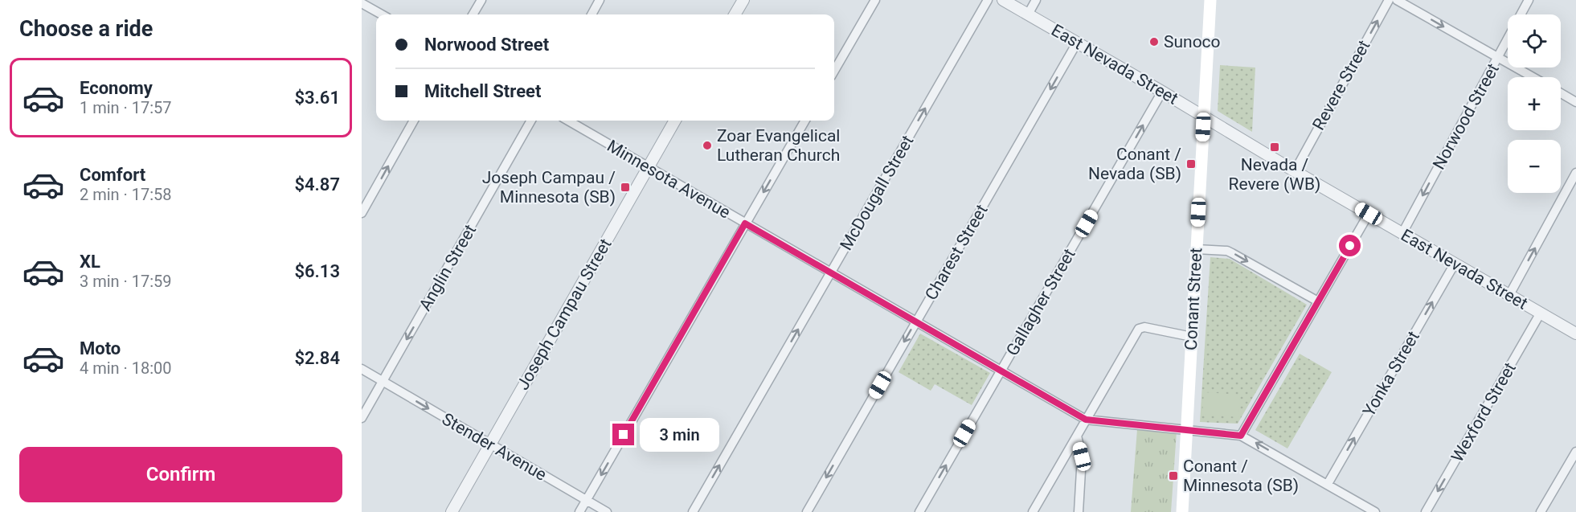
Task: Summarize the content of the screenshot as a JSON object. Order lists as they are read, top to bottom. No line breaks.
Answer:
{"streets":{"main road":["Conant Street"],"street":["East Nevada Street","Revere Street","Norwood Street","Minnesota Avenue","McDougall Street","Charest Street","Anglin Street","Gallagher Street","Joseph Campau Street","Yonka Street","Wexford Street","Stender Avenue"]},"crossings":[["East Nevada Street","Revere Street"],["East Nevada Street","Norwood Street"],["East Nevada Street","Charest Street"],["East Nevada Street","Conant Street"],["East Nevada Street","Gallagher Street"],["East Nevada Street","Yonka Street"],["East Nevada Street","Wexford Street"],["Minnesota Avenue","McDougall Street"],["Minnesota Avenue","Charest Street"],["Minnesota Avenue","Gallagher Street"],["Minnesota Avenue","Joseph Campau Street"],["Anglin Street","Stender Avenue"],["Joseph Campau Street","Stender Avenue"]],"one_way":["Revere Street","Norwood Street","McDougall Street","Charest Street","Anglin Street","Gallagher Street","Yonka Street","Wexford Street","Stender Avenue"],"places":{"other":["Sunoco","Zoar Evangelical Lutheran Church"],"transit":["Nevada / Revere (WB)","Conant / Nevada (SB)","Joseph Campau / Minnesota (SB)","Conant / Minnesota (SB)"]},"page":{"heading":"Choose a ride","map_buttons":["+","−"],"banner":["Norwood Street","Mitchell Street"],"list":[{"name":"Economy","note":"1 min · 17:57","value":"$3.61"},{"name":"Comfort","note":"2 min · 17:58","value":"$4.87"},{"name":"XL","note":"3 min · 17:59","value":"$6.13"},{"name":"Moto","note":"4 min · 18:00","value":"$2.84"}],"bubble":"3 min","buttons":"Confirm"}}
